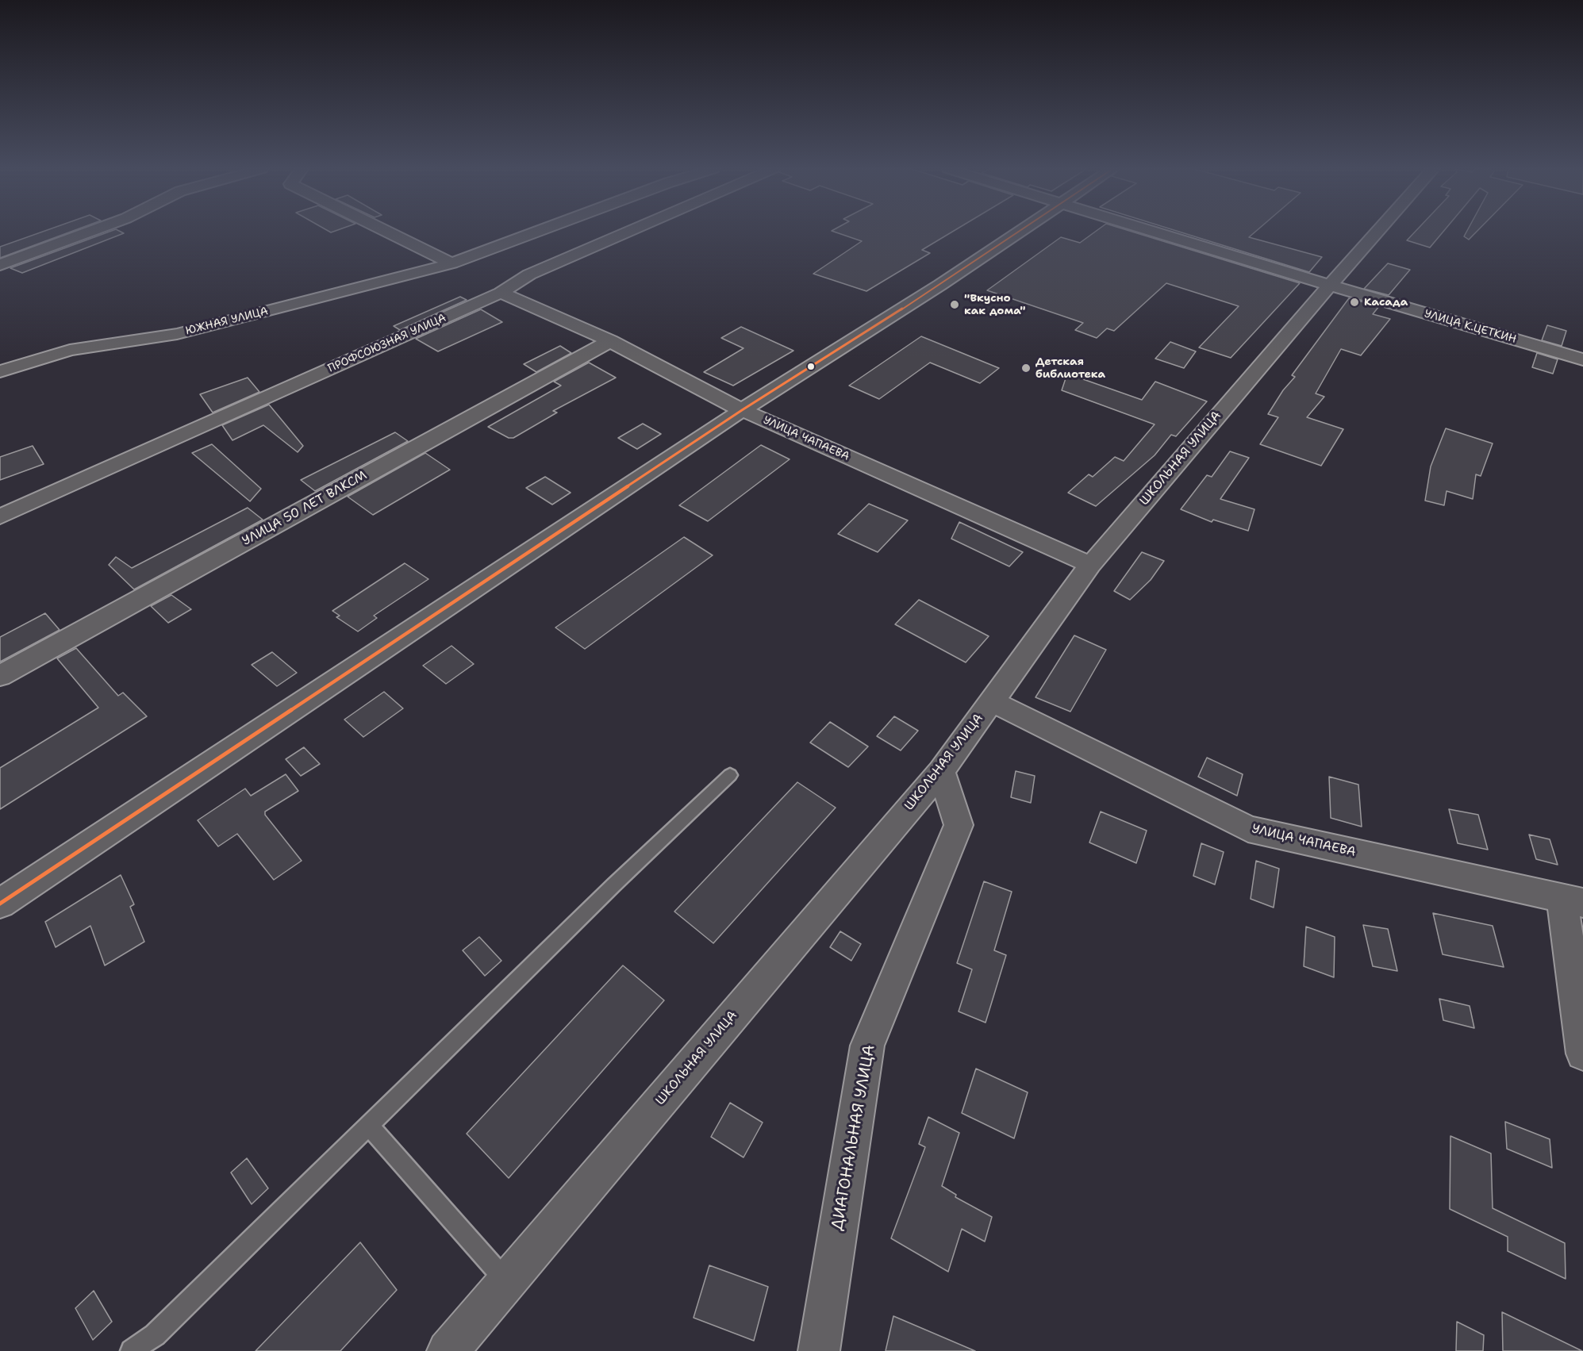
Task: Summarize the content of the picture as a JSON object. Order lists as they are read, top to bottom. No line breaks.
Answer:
{"streets":{"street":["ЮЖНАЯ УЛИЦА","УЛИЦА К.ЦЕТКИН","ПРОФСОЮЗНАЯ УЛИЦА","УЛИЦА ЧАПАЕВА","ШКОЛЬНАЯ УЛИЦА","УЛИЦА 50 ЛЕТ ВЛКСМ","ДИАГОНАЛЬНАЯ УЛИЦА"]},"crossings":[["УЛИЦА К.ЦЕТКИН","ШКОЛЬНАЯ УЛИЦА"],["ПРОФСОЮЗНАЯ УЛИЦА","УЛИЦА ЧАПАЕВА"],["УЛИЦА ЧАПАЕВА","ШКОЛЬНАЯ УЛИЦА"],["УЛИЦА ЧАПАЕВА","УЛИЦА 50 ЛЕТ ВЛКСМ"],["ШКОЛЬНАЯ УЛИЦА","ДИАГОНАЛЬНАЯ УЛИЦА"]],"places":["Касада","\"Вкусно как дома\"","Детская библиотека"]}
